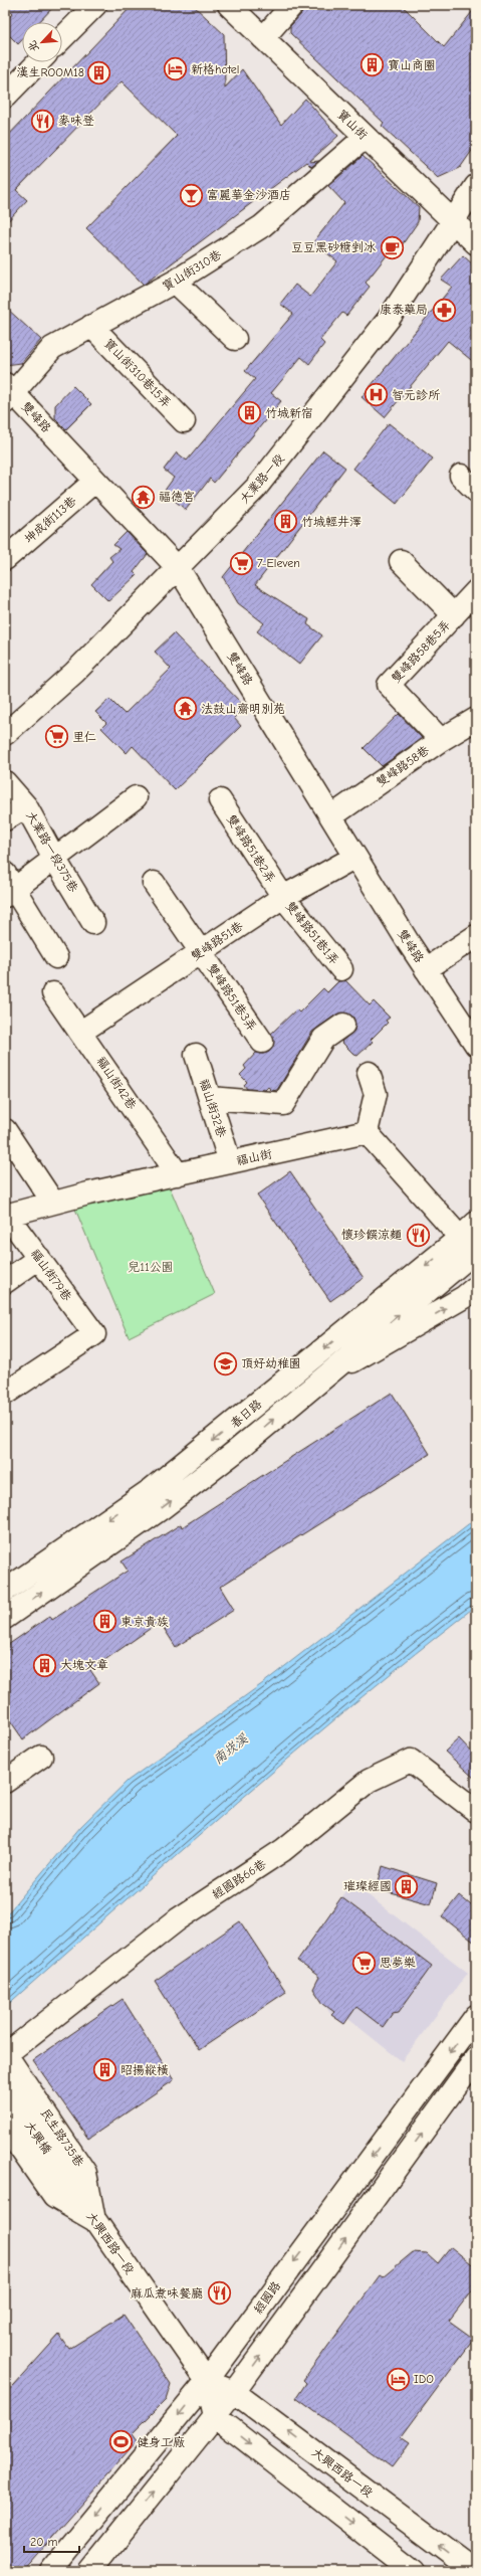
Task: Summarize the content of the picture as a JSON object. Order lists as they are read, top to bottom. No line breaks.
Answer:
{"streets":{"street":["寶山街","寶山街310巷","寶山街310巷15弄","雙峰路","大業路一段","坤成街113巷","雙峰路58巷5弄","雙峰路58巷","雙峰路51巷2弄","大業路一段375巷","雙峰路51巷1弄","雙峰路51巷","雙峰路51巷3弄","福山街42巷","福山街32巷","福山街","福山街79巷","春日路","經國路66巷","大興橋","民生路735巷","大興西路一段","經國路"]},"crossings":[["寶山街","寶山街310巷"],["寶山街","大業路一段"],["寶山街310巷","寶山街310巷15弄"],["寶山街310巷","雙峰路"],["雙峰路","大業路一段"],["雙峰路","坤成街113巷"],["雙峰路","雙峰路58巷"],["雙峰路","雙峰路51巷"],["雙峰路58巷5弄","雙峰路58巷"],["雙峰路51巷2弄","雙峰路51巷1弄"],["雙峰路51巷2弄","雙峰路51巷"],["雙峰路51巷1弄","雙峰路51巷"],["雙峰路51巷","雙峰路51巷3弄"],["雙峰路51巷","福山街42巷"],["福山街42巷","福山街"],["福山街32巷","福山街"],["福山街","福山街79巷"],["經國路66巷","民生路735巷"],["大興橋","大興西路一段"],["民生路735巷","大興西路一段"],["大興西路一段","經國路"]],"water":["南崁溪"],"parks":["兒11公園"],"places":{"building":["寶山商圈","漢生ROOM18","竹城新宿","竹城輕井澤","東京貴族","大塊文章","璀璨經國","昭揚縱橫"],"hotel":["新格hotel","IDO"],"restaurant":["麥味登","懷珍饌涼麵","麻瓜煮味餐廳"],"bar":["富麗華金沙酒店"],"cafe":["豆豆黑砂糖剉冰"],"pharmacy":["康泰藥局"],"hospital":["智元診所"],"temple":["福德宮","法鼓山齋明別苑"],"supermarket":["7-Eleven","里仁","思夢樂"],"school or university":["頂好幼稚園"],"sports":["健身工廠"]},"scale_bar":"20 m","north":"bottom left"}
